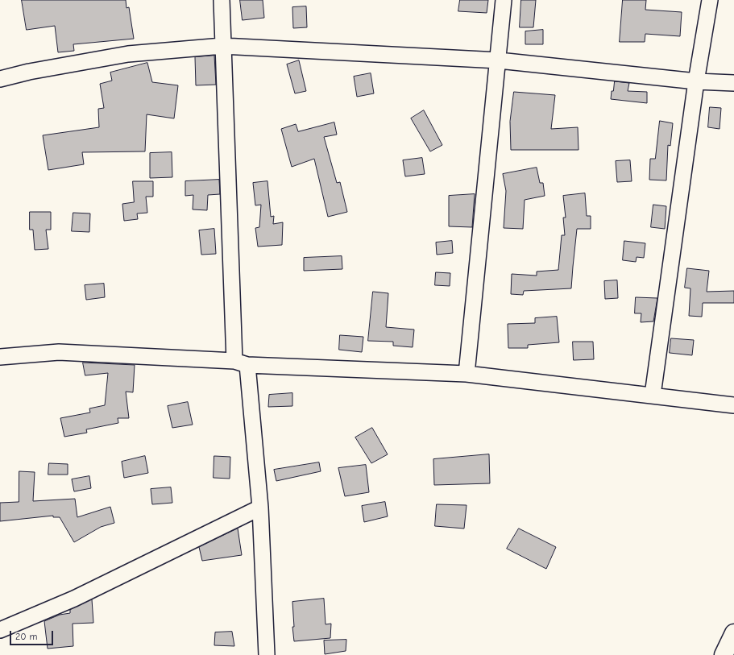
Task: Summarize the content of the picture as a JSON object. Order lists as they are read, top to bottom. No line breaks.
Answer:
{"scale_bar":"20 m"}
